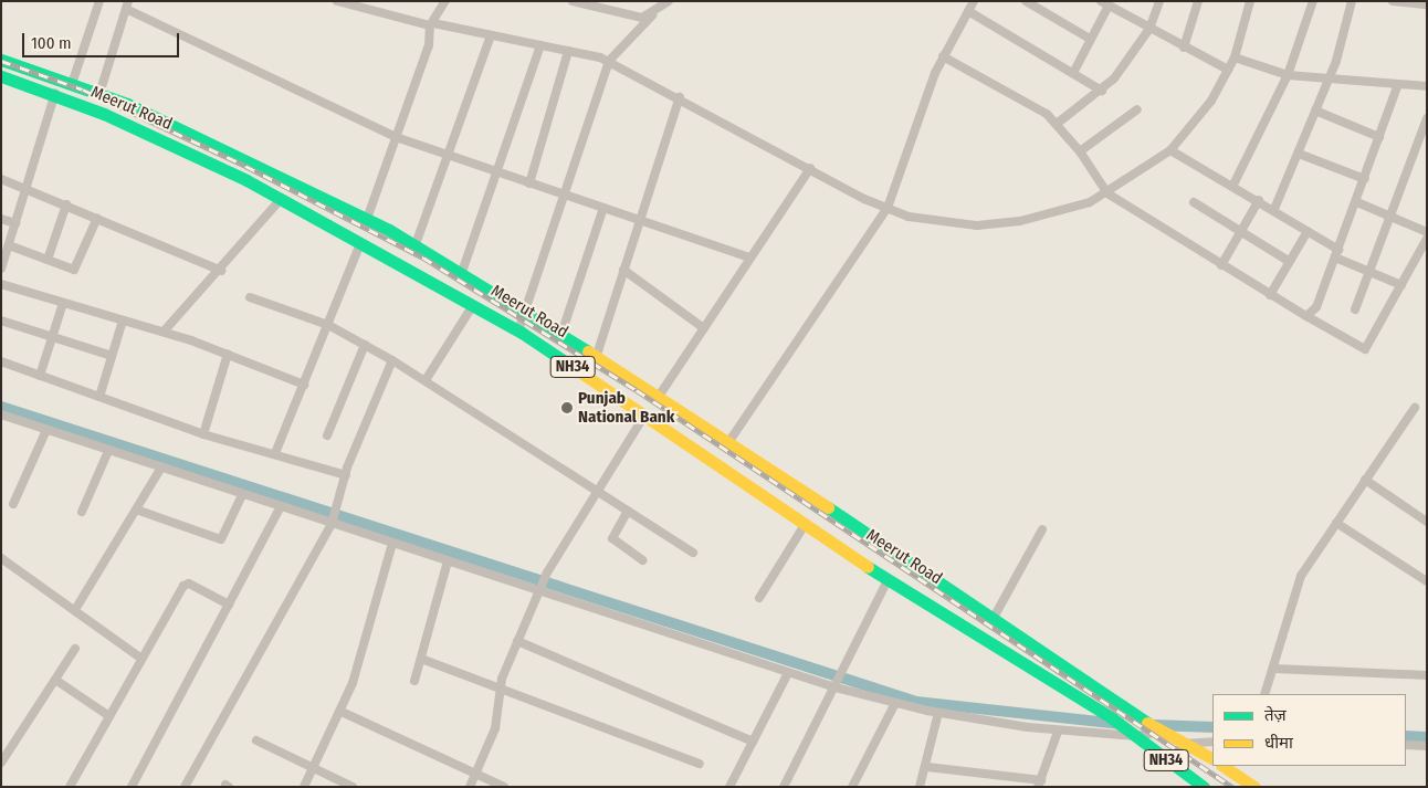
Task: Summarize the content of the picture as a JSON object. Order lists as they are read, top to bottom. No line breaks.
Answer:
{"streets":{"highway":["Meerut Road","NH34"]},"places":["Punjab National Bank"],"legend":["तेज़","धीमा"],"scale_bar":"100 m"}
